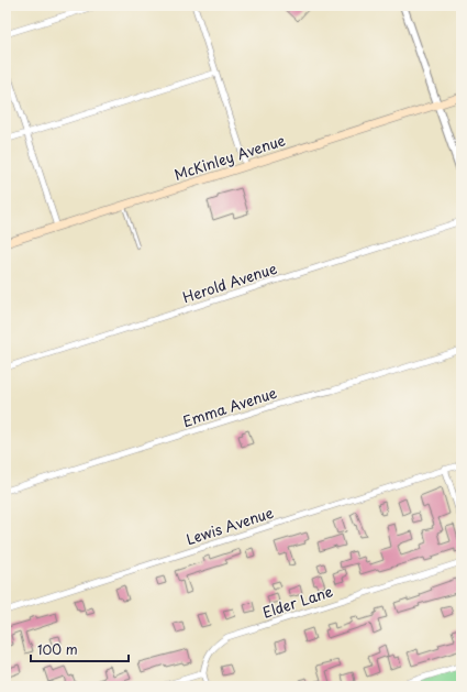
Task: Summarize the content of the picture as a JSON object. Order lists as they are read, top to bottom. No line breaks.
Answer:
{"streets":{"main road":["McKinley Avenue"],"street":["Herold Avenue","Emma Avenue","Lewis Avenue","Elder Lane"]},"scale_bar":"100 m"}
